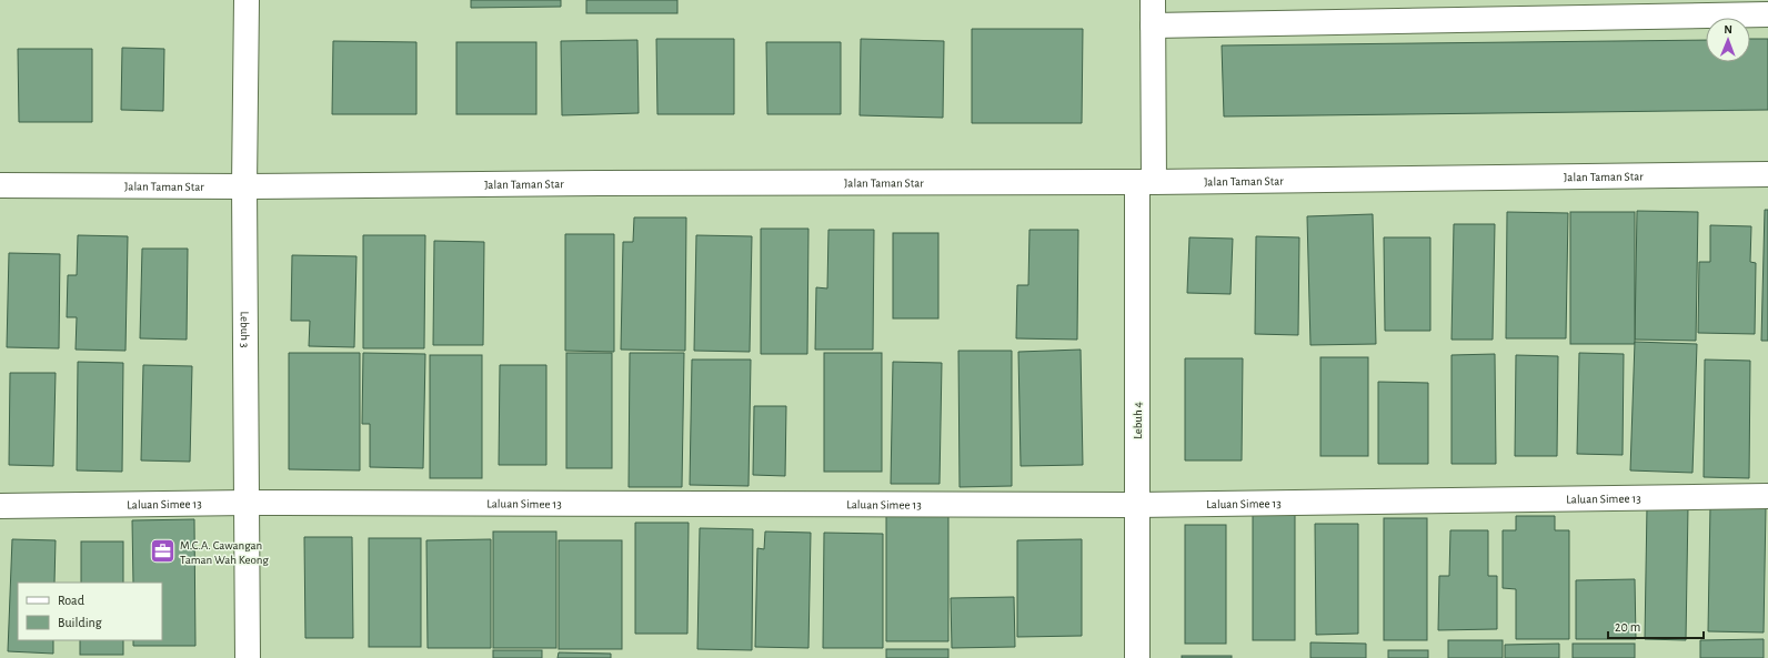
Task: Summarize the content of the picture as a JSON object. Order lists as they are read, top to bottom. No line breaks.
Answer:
{"streets":{"street":["Jalan Taman Star","Lebuh 3","Lebuh 4","Laluan Simee 13"]},"crossings":[["Jalan Taman Star","Lebuh 3"],["Jalan Taman Star","Lebuh 4"],["Lebuh 3","Laluan Simee 13"],["Lebuh 4","Laluan Simee 13"]],"places":{"office":["M.C.A. Cawangan Taman Wah Keong"]},"legend":["Road","Building"],"scale_bar":"20 m","north":"top"}
